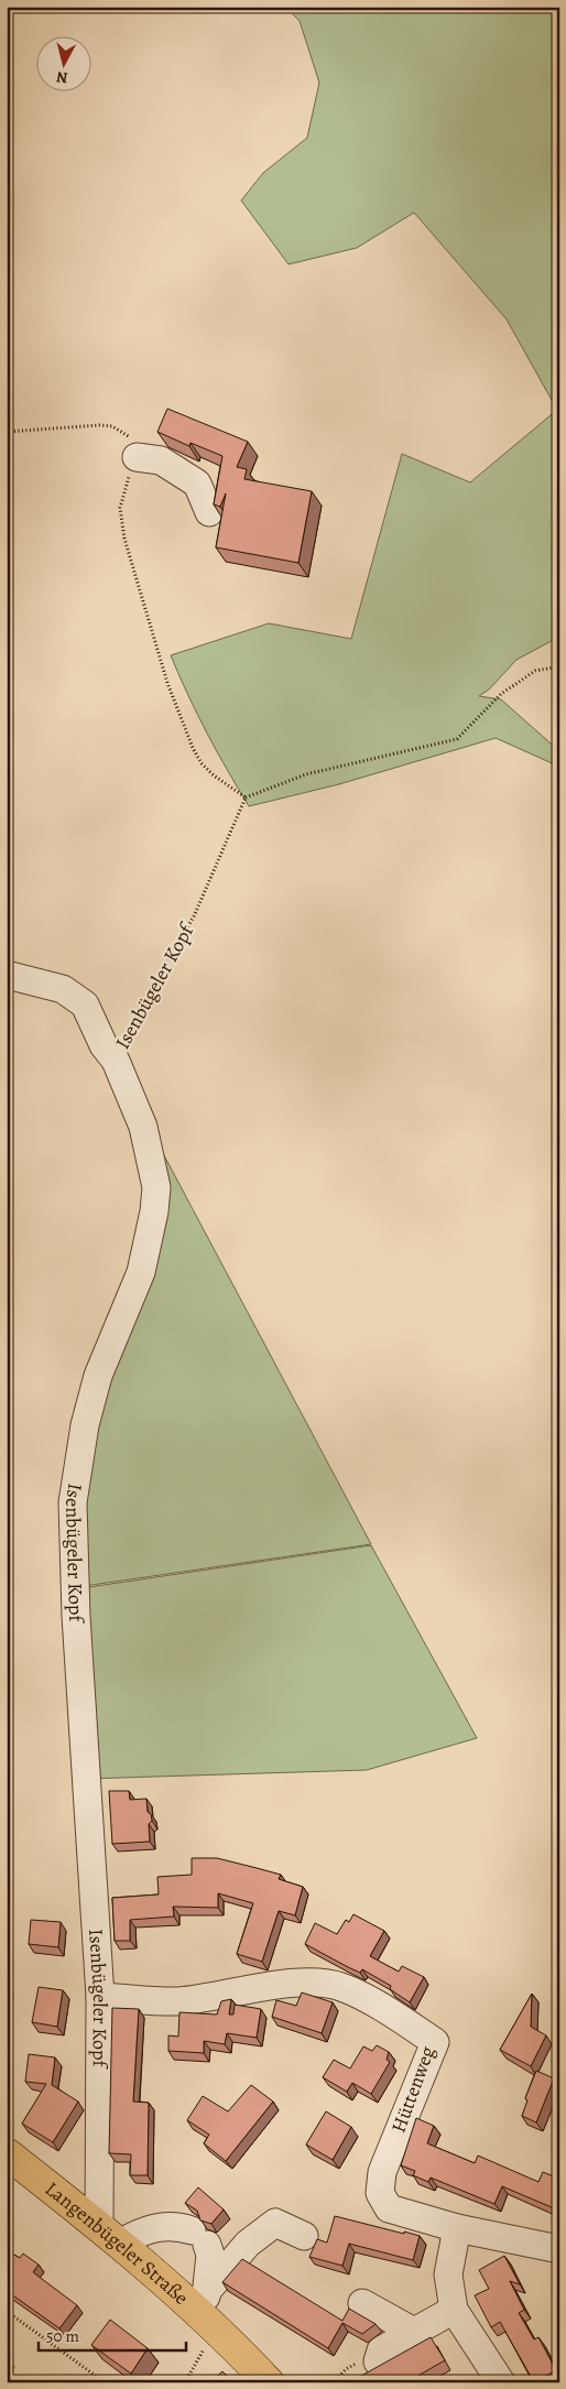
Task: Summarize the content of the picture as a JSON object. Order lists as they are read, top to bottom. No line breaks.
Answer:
{"streets":{"main road":["Langenbügeler Straße"],"street":["Isenbügeler Kopf","Hüttenweg"]},"crossings":[["Isenbügeler Kopf","Hüttenweg"],["Isenbügeler Kopf","Langenbügeler Straße"]],"scale_bar":"50 m","north":"bottom"}
